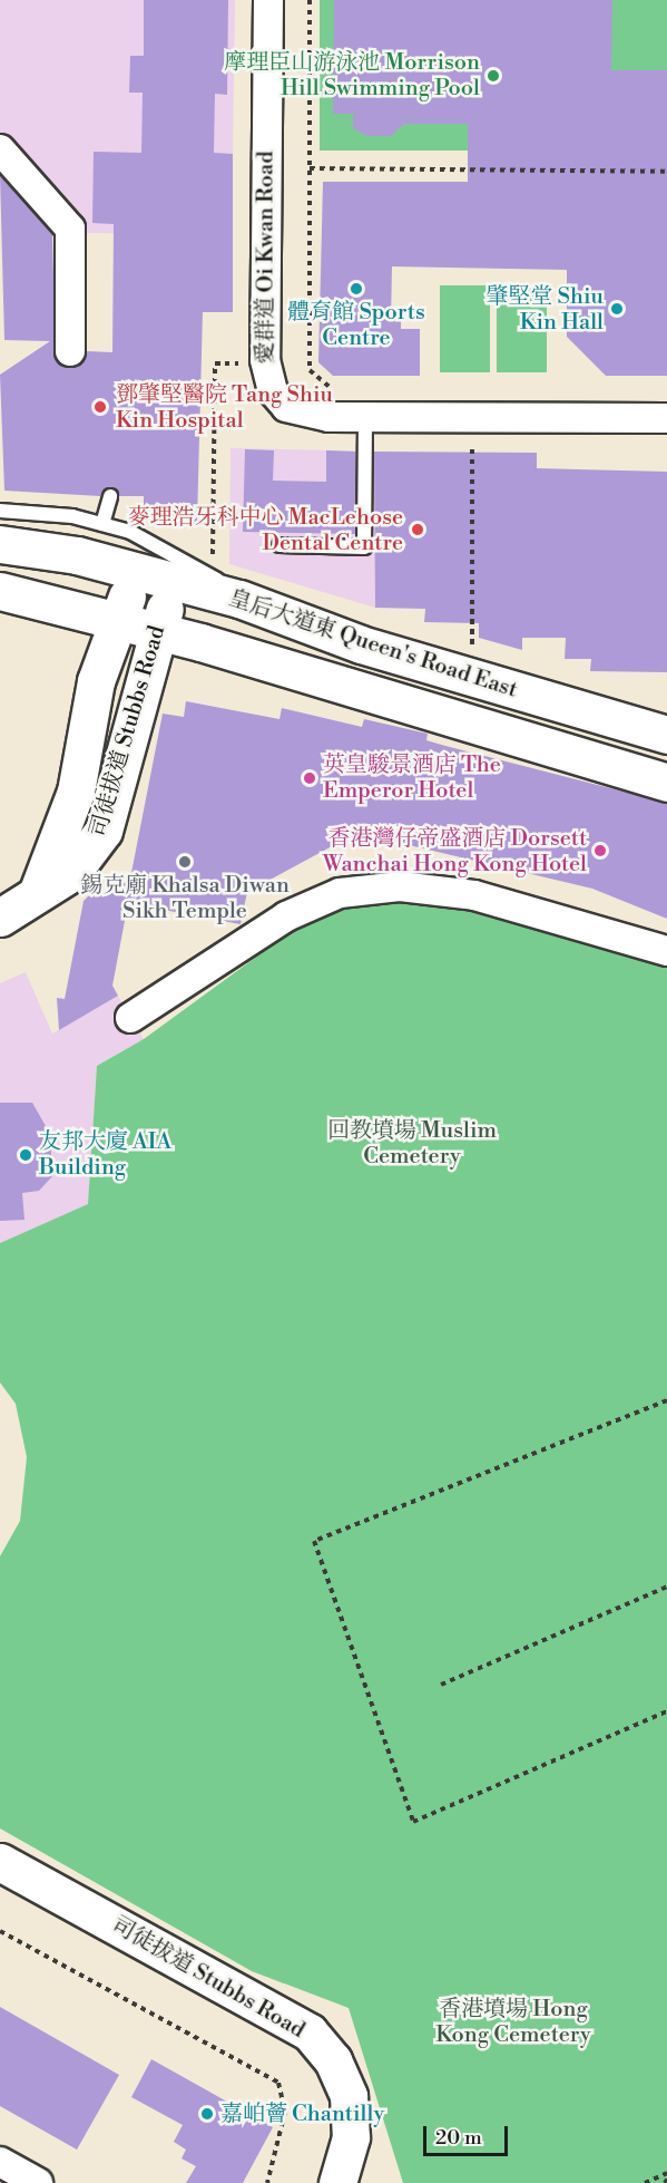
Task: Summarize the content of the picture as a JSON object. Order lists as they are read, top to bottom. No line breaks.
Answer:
{"streets":{"main road":["皇后大道東 Queen's Road East","司徒拔道 Stubbs Road"],"street":["愛群道 Oi Kwan Road"]},"crossings":[["皇后大道東 Queen's Road East","司徒拔道 Stubbs Road"]],"parks":["回教墳場 Muslim Cemetery","香港墳場 Hong Kong Cemetery"],"places":["摩理臣山游泳池 Morrison Hill Swimming Pool","體育館 Sports Centre","肇堅堂 Shiu Kin Hall","鄧肇堅醫院 Tang Shiu Kin Hospital","麥理浩牙科中心 MacLehose Dental Centre","英皇駿景酒店 The Emperor Hotel","香港灣仔帝盛酒店 Dorsett Wanchai Hong Kong Hotel","錫克廟 Khalsa Diwan Sikh Temple","友邦大廈 AIA Building","嘉岶薈 Chantilly"],"scale_bar":"20 m"}
